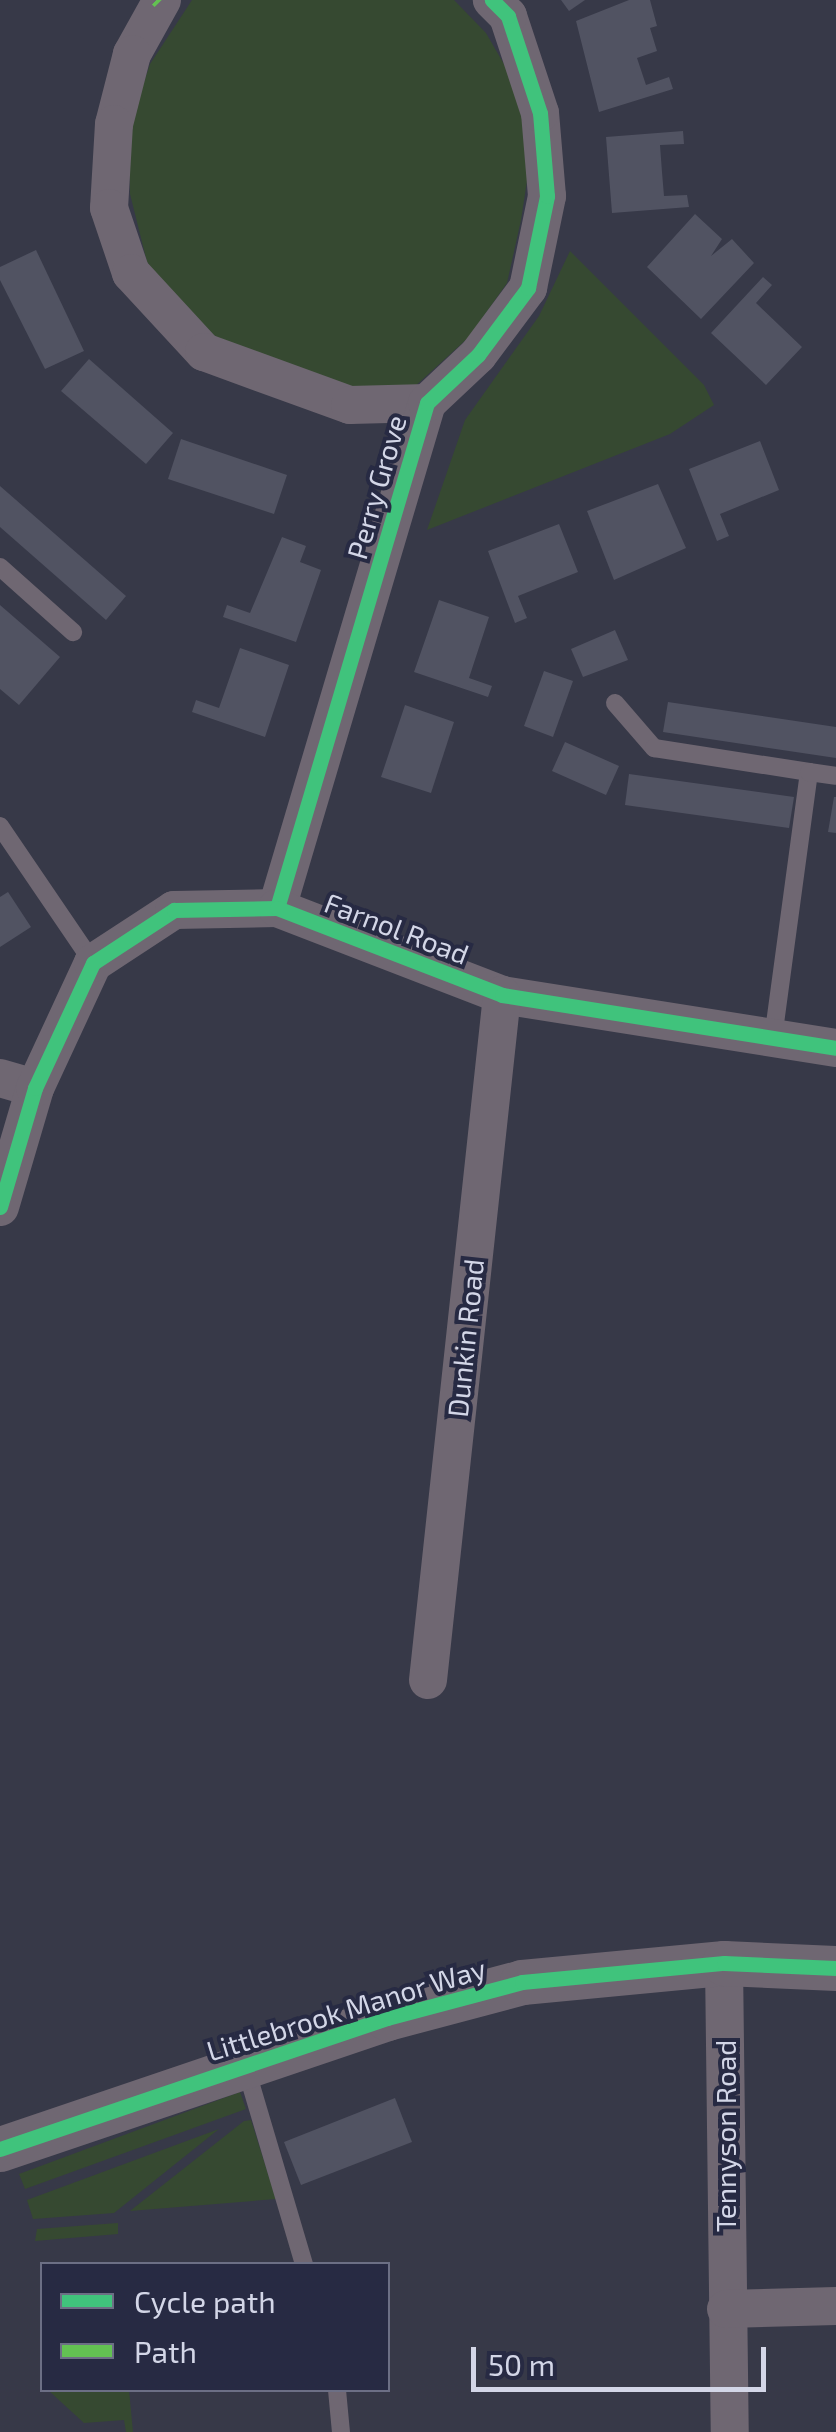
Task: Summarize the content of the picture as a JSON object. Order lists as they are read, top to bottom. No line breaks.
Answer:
{"streets":{"street":["Perry Grove","Farnol Road","Dunkin Road","Littlebrook Manor Way","Tennyson Road"]},"crossings":[["Perry Grove","Farnol Road"],["Farnol Road","Dunkin Road"],["Littlebrook Manor Way","Tennyson Road"]],"legend":["Cycle path","Path"],"scale_bar":"50 m"}
